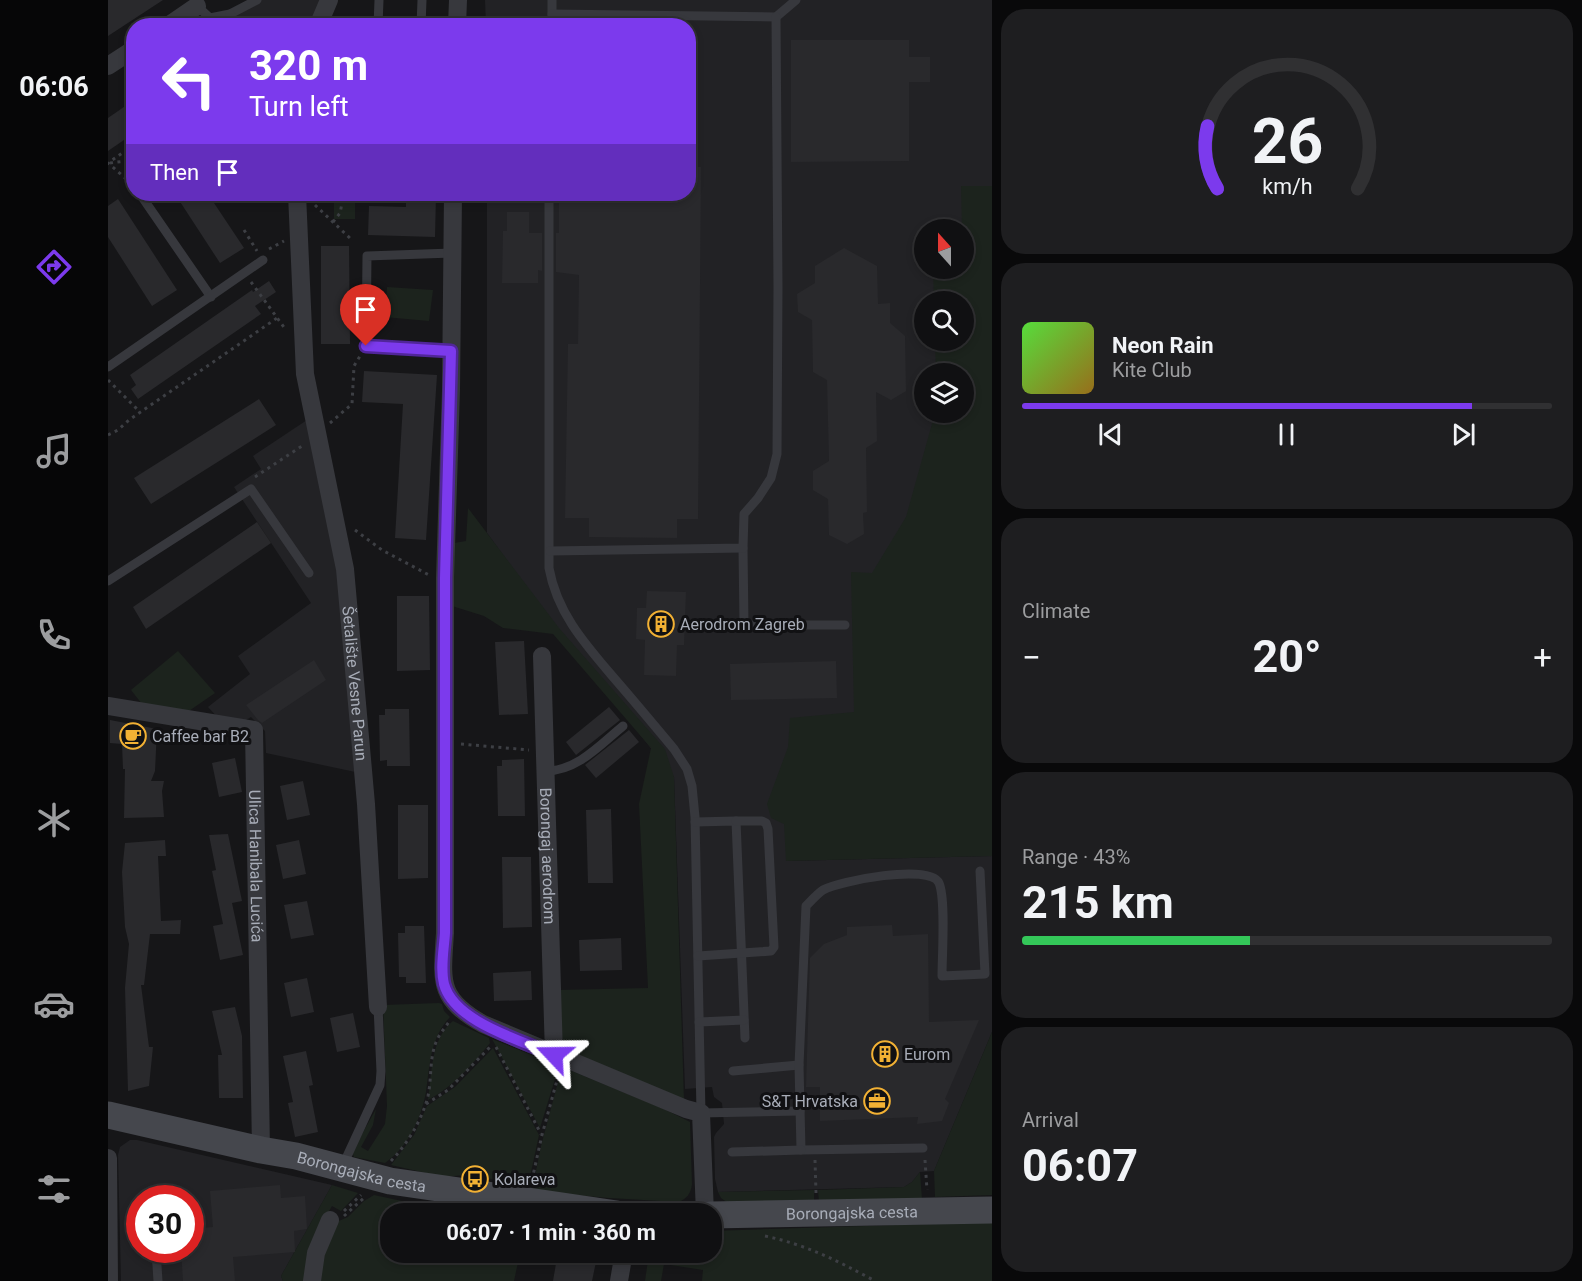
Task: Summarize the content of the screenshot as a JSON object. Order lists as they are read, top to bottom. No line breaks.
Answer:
{"streets":{"street":["Šetalište Vesne Parun","Borongaj aerodrom","Ulica Hanibala Lucića","Borongajska cesta"]},"crossings":[["Šetalište Vesne Parun","Borongajska cesta"],["Ulica Hanibala Lucića","Borongajska cesta"]],"places":{"building":["Aerodrom Zagreb","Eurom"],"cafe":["Caffee bar B2"],"office":["S&T Hrvatska"],"bus stop":["Kolareva"]},"north":"top","page":{"tabs":"06:06","turn":["320 m","Turn left"],"then":"Then","song":["Neon Rain","Kite Club"],"tile":["Climate",["Range · 43%","215 km"],["Arrival","06:07"]],"heat":["−","20°","+"],"limit":"30","trip":"06:07 · 1 min · 360 m","gauge":["26","km/h"]}}
